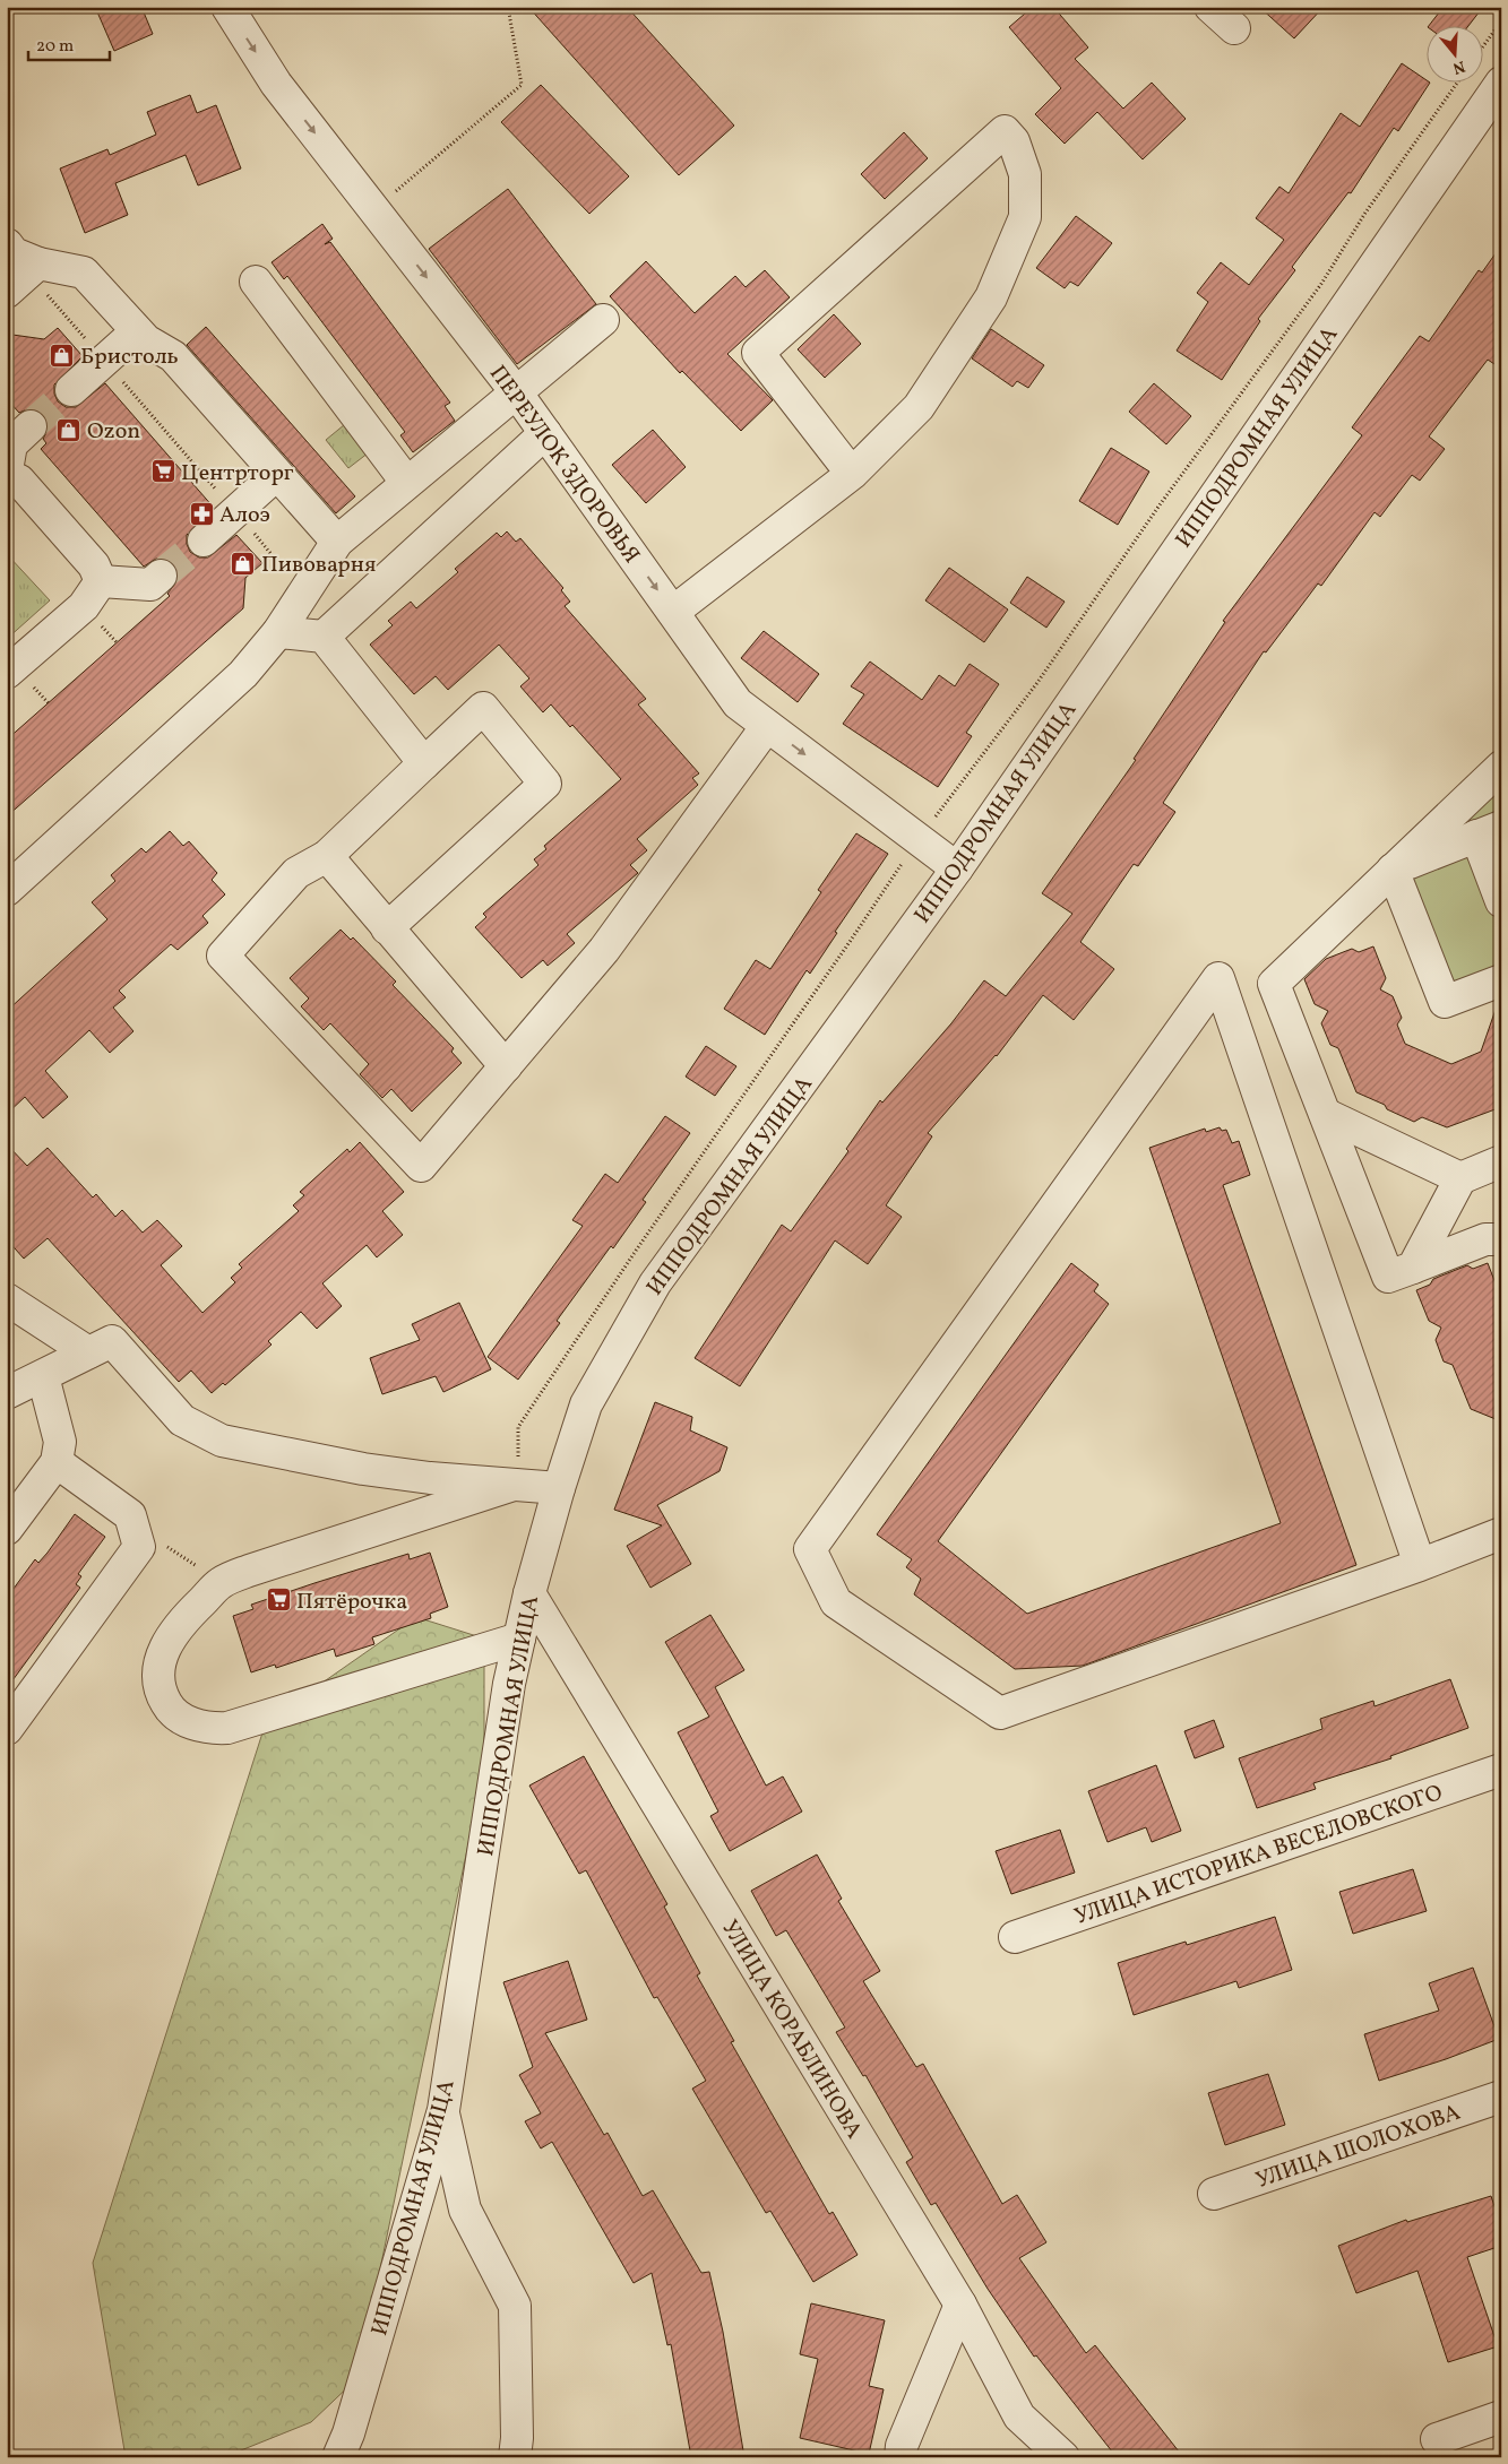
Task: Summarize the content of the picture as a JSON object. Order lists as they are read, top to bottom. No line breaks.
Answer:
{"streets":{"street":["ИППОДРОМНАЯ УЛИЦА","ПЕРЕУЛОК ЗДОРОВЬЯ","УЛИЦА ИСТОРИКА ВЕСЕЛОВСКОГО","УЛИЦА КОРАБЛИНОВА","УЛИЦА ШОЛОХОВА"]},"crossings":[["ИППОДРОМНАЯ УЛИЦА","ПЕРЕУЛОК ЗДОРОВЬЯ"],["ИППОДРОМНАЯ УЛИЦА","УЛИЦА КОРАБЛИНОВА"]],"places":{"shop":["Бристоль","Ozon","Пивоварня"],"supermarket":["Центрторг","Пятёрочка"],"pharmacy":["Алоэ"]},"scale_bar":"20 m","north":"bottom"}
